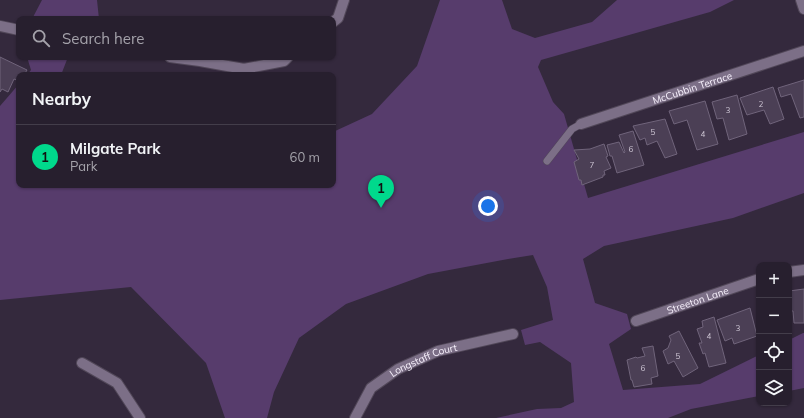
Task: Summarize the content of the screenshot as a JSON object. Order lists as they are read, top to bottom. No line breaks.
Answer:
{"streets":{"street":["McCubbin Terrace","Streeton Lane","Longstaff Court"]},"house_numbers":["2","3","5","4","6","7","3","4","5","6"],"page":{"search":"Search here","heading":"Nearby","list":[{"mark":"1","name":"Milgate Park","note":"Park","value":"60 m"}],"pins":"1","map_buttons":["+","−"]}}
